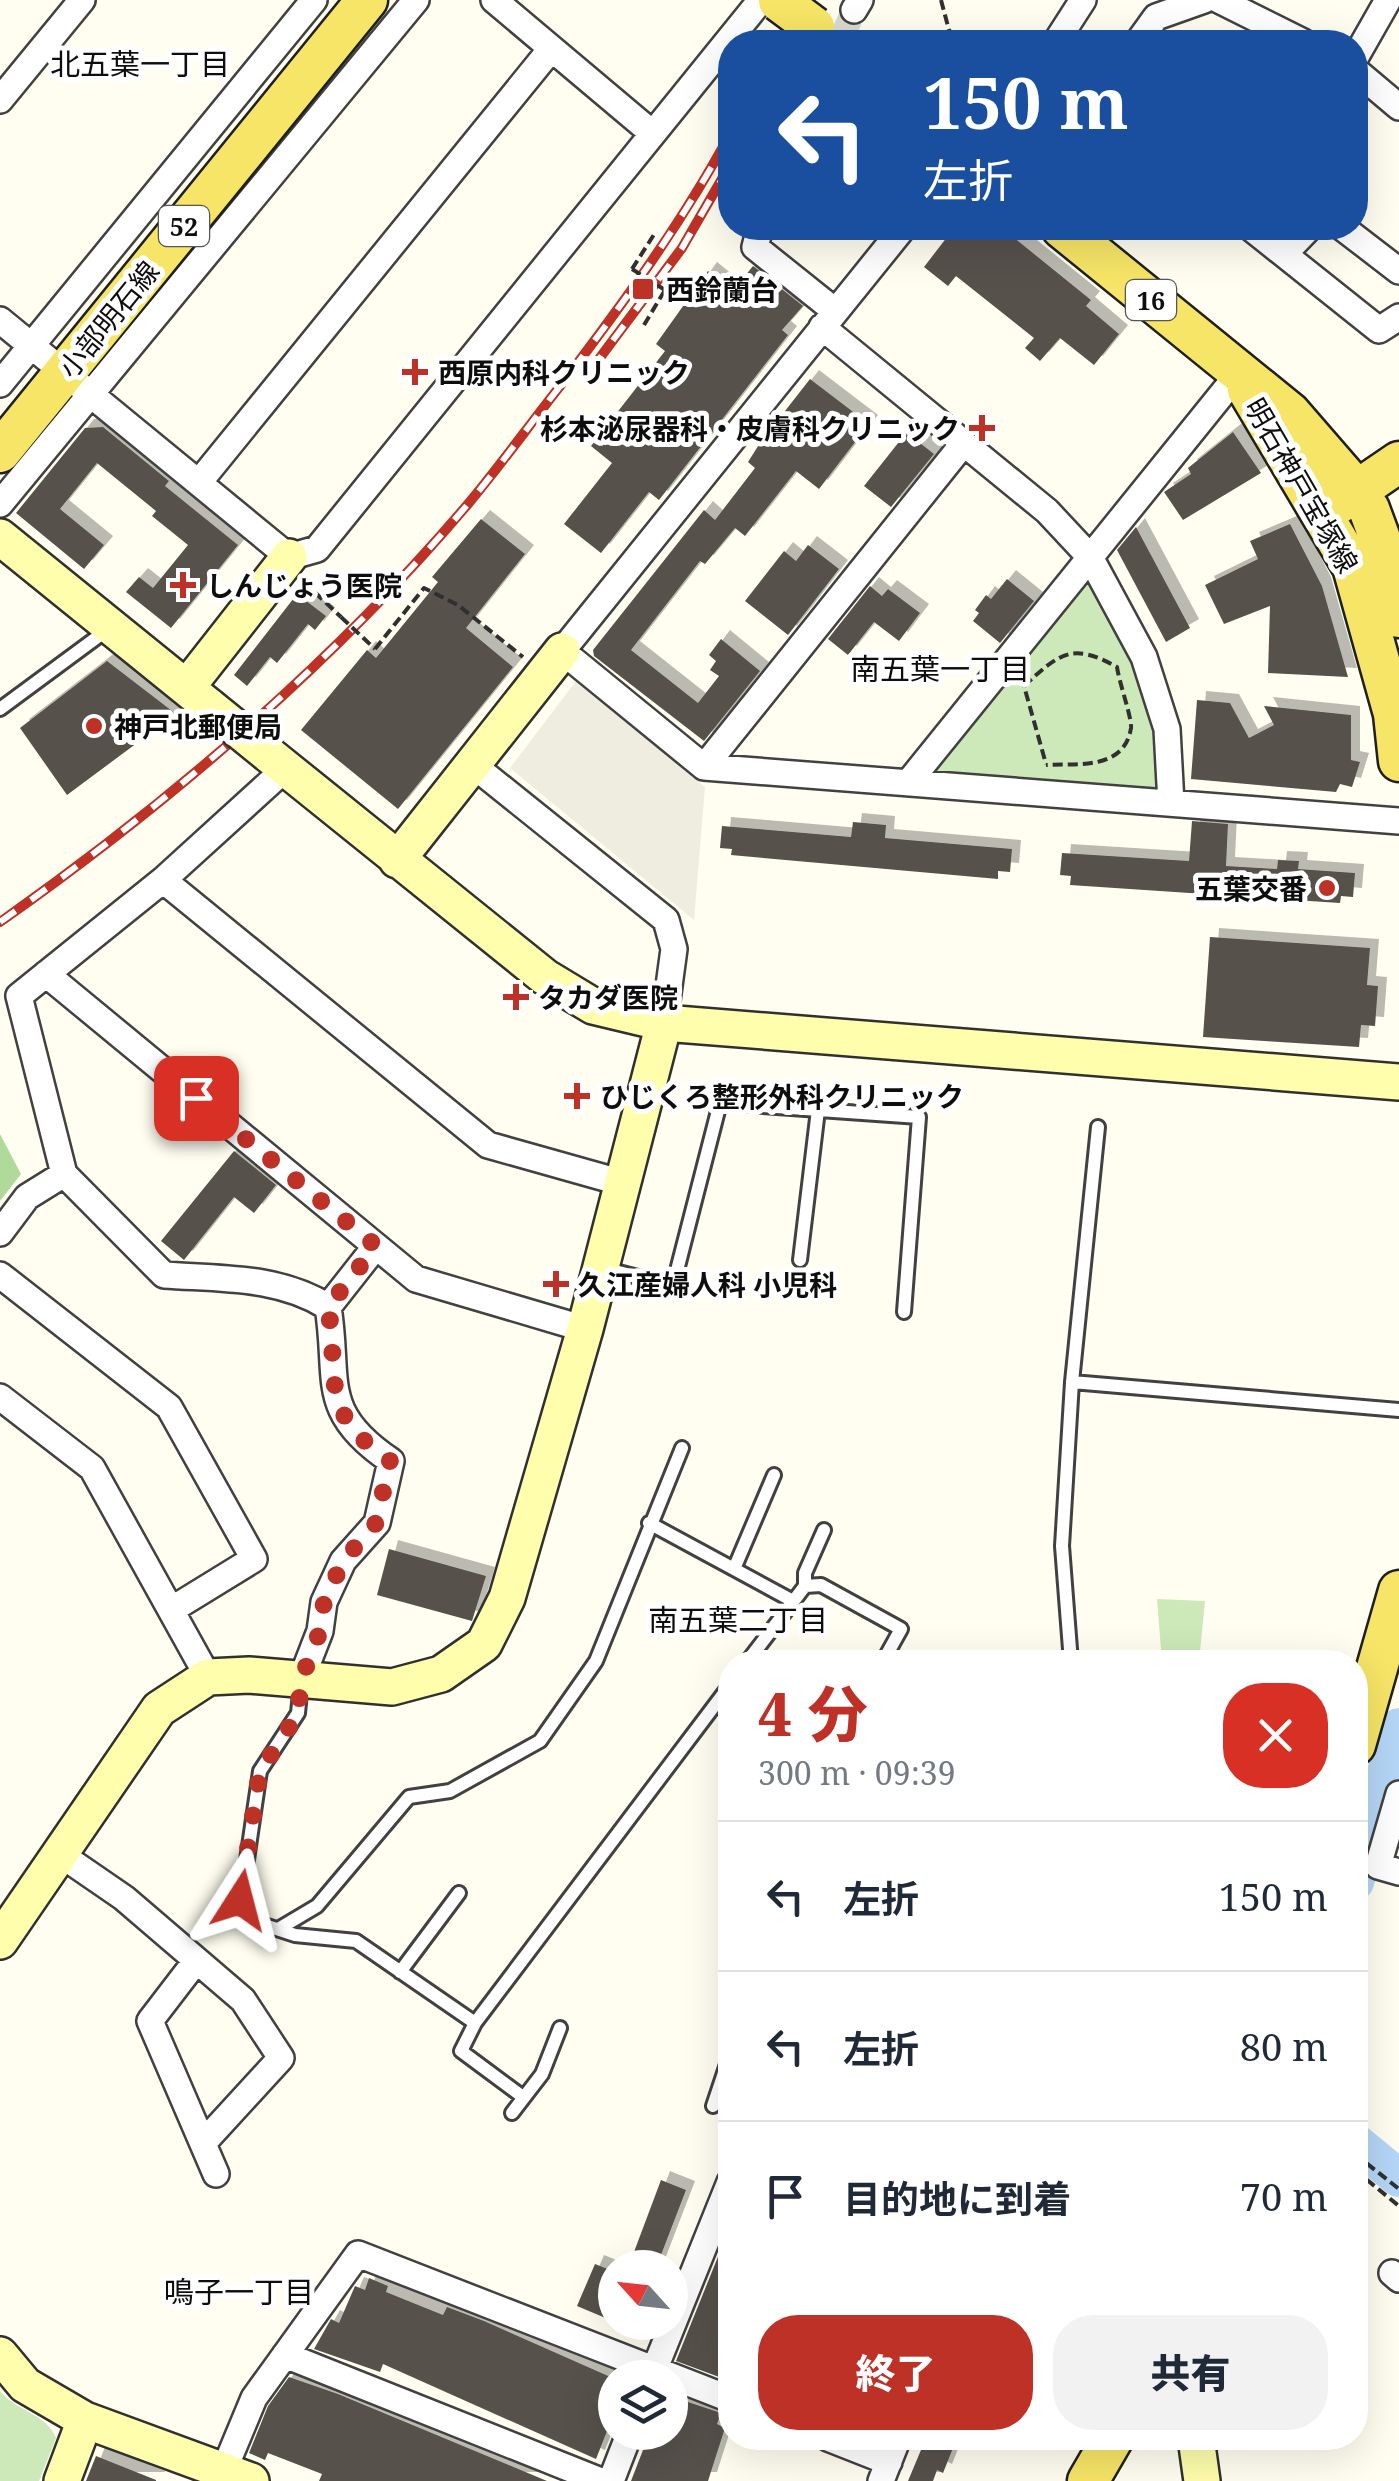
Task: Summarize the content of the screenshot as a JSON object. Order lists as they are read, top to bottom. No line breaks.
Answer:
{"streets":{"main road":["52","16","小部明石線","明石神戸宝塚線"]},"districts":["北五葉一丁目","南五葉一丁目","南五葉二丁目","鳴子一丁目"],"places":{"transit":["西鈴蘭台"],"health":["西原内科クリニック","杉本泌尿器科・皮膚科クリニック","しんじょう医院","タカダ医院","ひじくろ整形外科クリニック","久江産婦人科 小児科"],"other":["神戸北郵便局","五葉交番"]},"north":"top left","page":{"turn":["150 m","左折"],"heading":["4 分","300 m · 09:39"],"list":[{"name":"左折","value":"150 m"},{"name":"左折","value":"80 m"},{"name":"目的地に到着","value":"70 m"}],"buttons":["終了","共有"]}}
